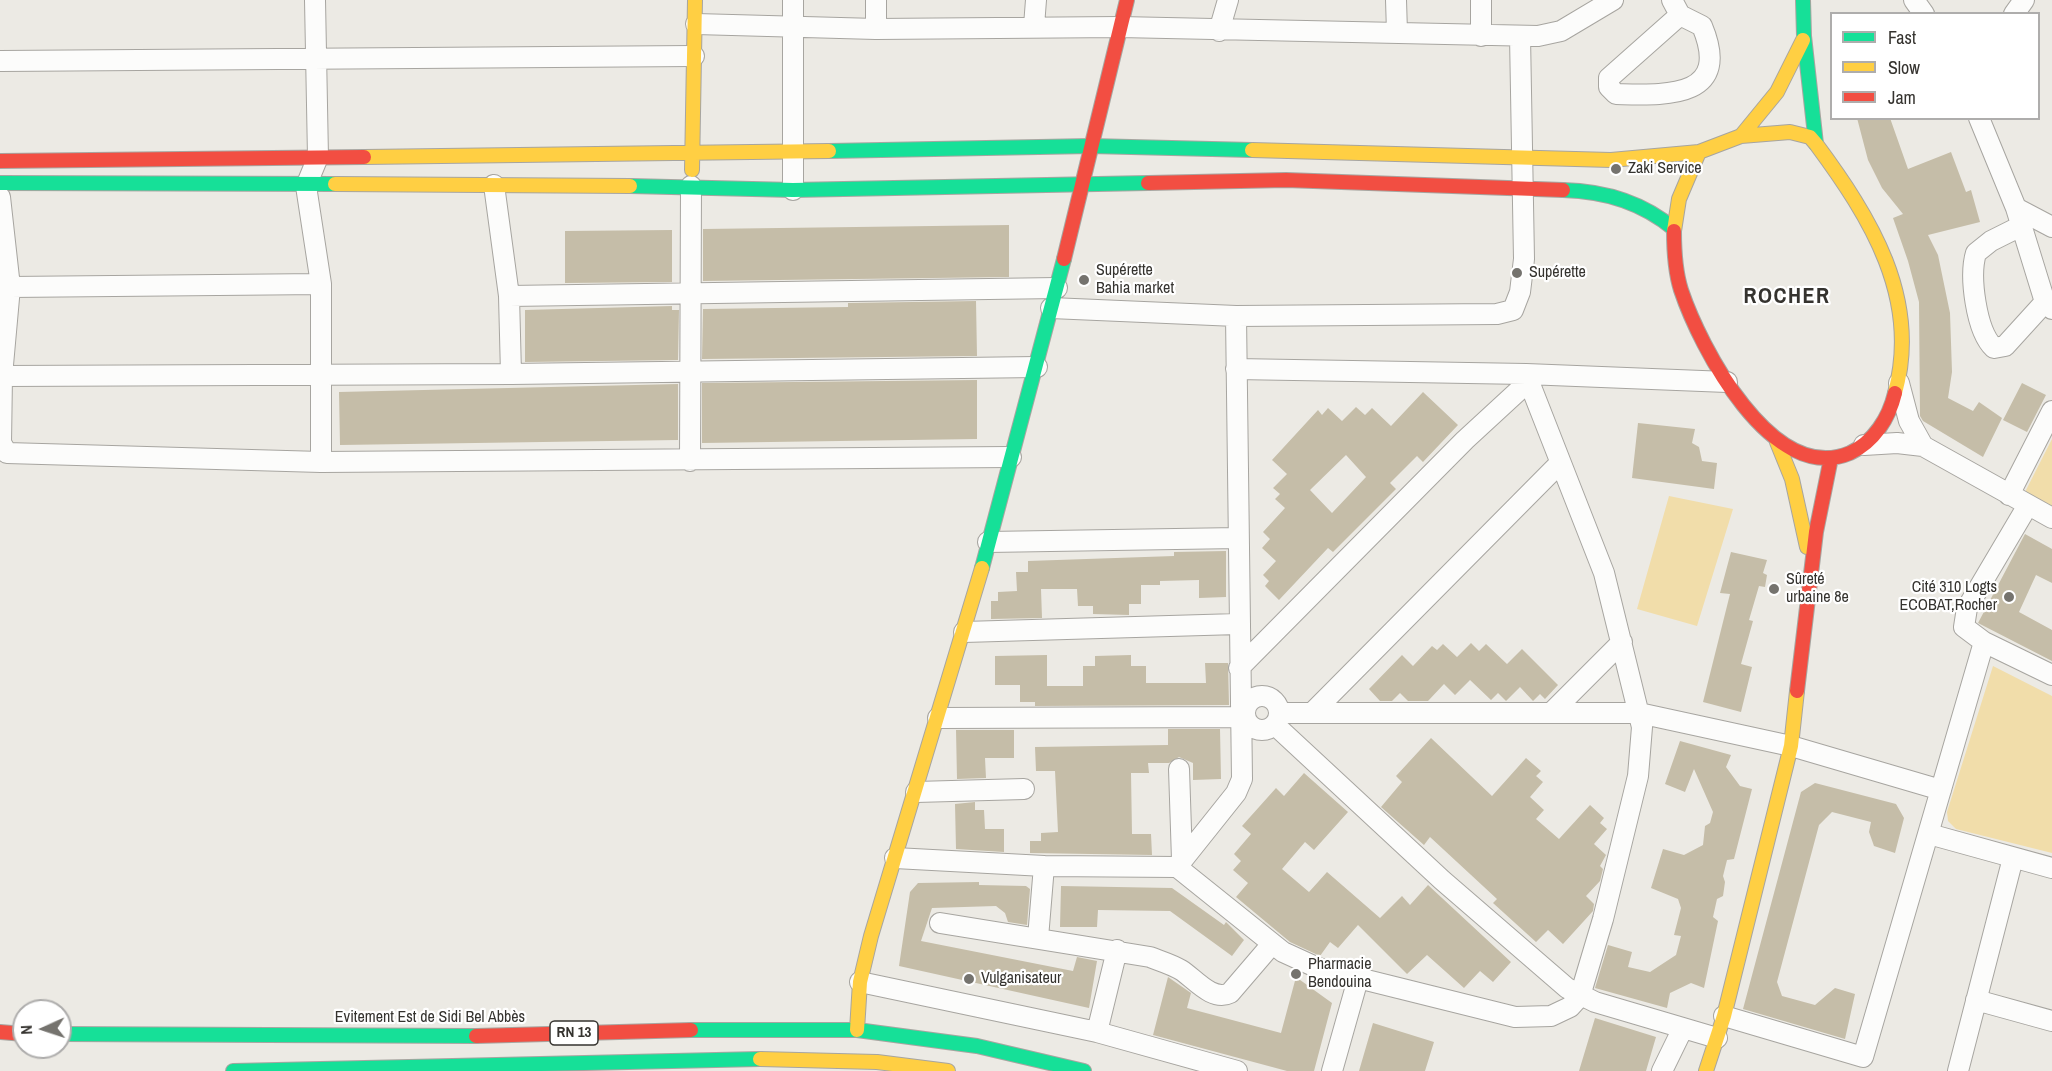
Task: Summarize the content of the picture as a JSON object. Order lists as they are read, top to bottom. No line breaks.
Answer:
{"streets":{"main road":["Evitement Est de Sidi Bel Abbès","RN 13"]},"districts":["ROCHER"],"places":["Zaki Service","Supérette","Supérette Bahia market","Sûreté urbaine 8e","Cité 310 Logts ECOBAT,Rocher","Pharmacie Bendouina","Vulganisateur"],"legend":["Fast","Slow","Jam"],"north":"left"}
